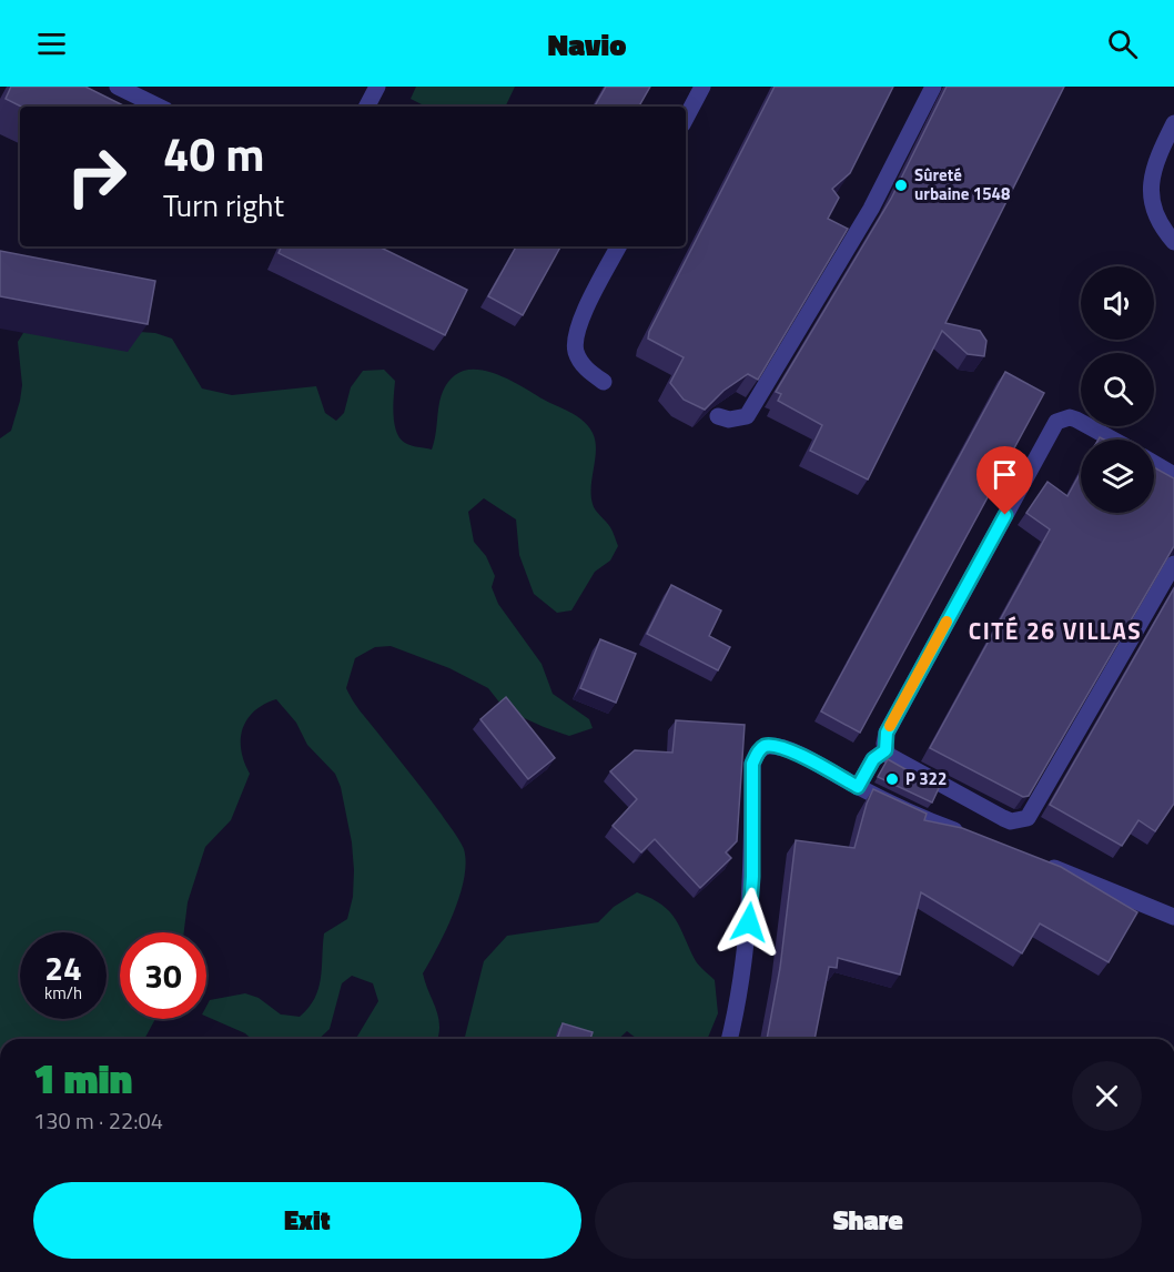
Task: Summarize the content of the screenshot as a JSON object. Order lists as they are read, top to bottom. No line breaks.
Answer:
{"districts":["CITÉ 26 VILLAS"],"places":["Sûreté urbaine 1548","P 322"],"page":{"header":"Navio","turn":["40 m","Turn right"],"speed":"24 km/h","limit":"30","heading":["1 min","130 m · 22:04"],"buttons":["Exit","Share"]}}
